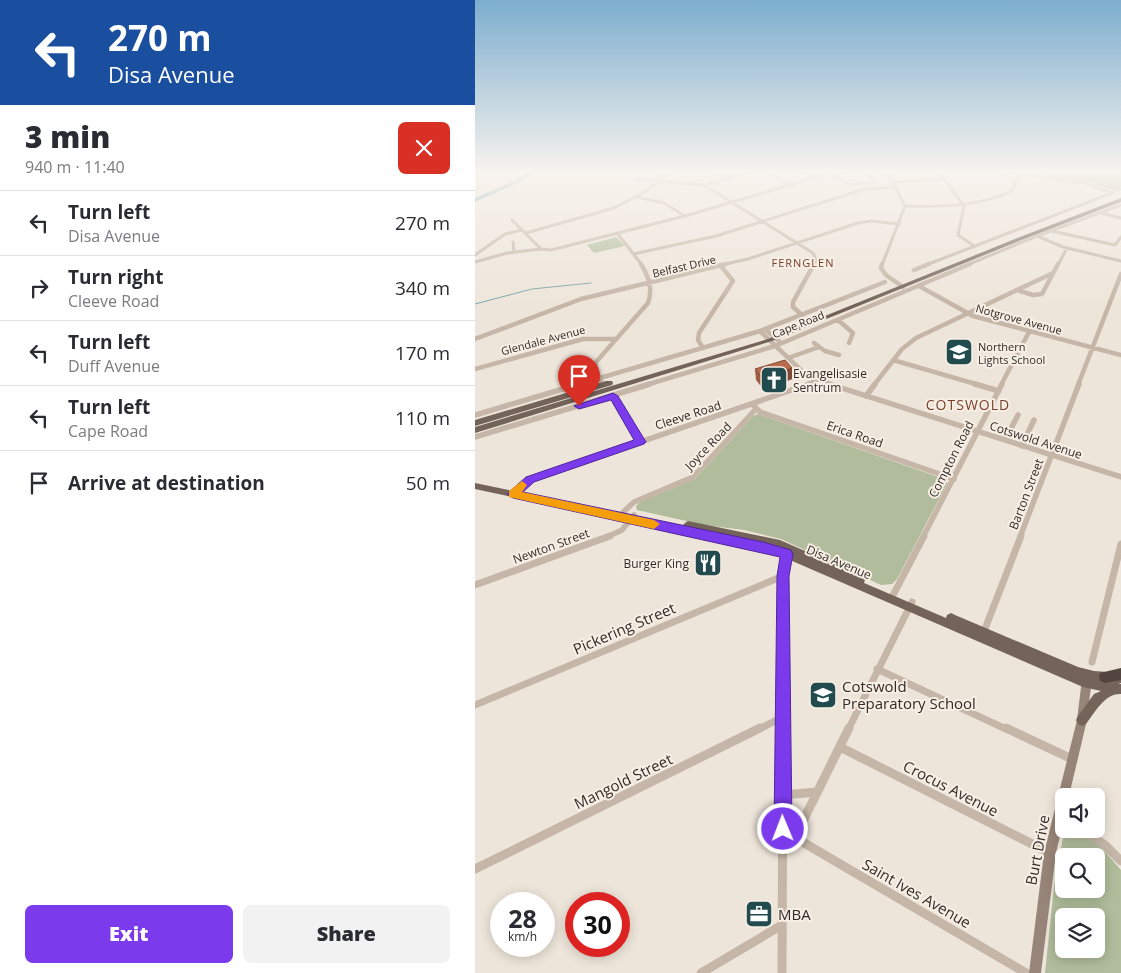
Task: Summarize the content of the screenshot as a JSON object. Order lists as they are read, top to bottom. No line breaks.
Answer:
{"streets":{"main road":["Cape Road","Disa Avenue"],"street":["Belfast Drive","Notgrove Avenue","Glendale Avenue","Cleeve Road","Erica Road","Cotswold Avenue","Joyce Road","Compton Road","Barton Street","Newton Street","Pickering Street","Mangold Street","Crocus Avenue","Burt Drive","Saint Ives Avenue"]},"crossings":[["Notgrove Avenue","Cape Road"],["Notgrove Avenue","Compton Road"],["Notgrove Avenue","Barton Street"],["Cape Road","Cotswold Avenue"],["Cleeve Road","Erica Road"],["Cleeve Road","Cotswold Avenue"],["Cleeve Road","Joyce Road"],["Cleeve Road","Disa Avenue"],["Erica Road","Joyce Road"],["Erica Road","Compton Road"],["Cotswold Avenue","Compton Road"],["Cotswold Avenue","Barton Street"],["Joyce Road","Disa Avenue"],["Compton Road","Disa Avenue"],["Barton Street","Disa Avenue"],["Newton Street","Disa Avenue"],["Disa Avenue","Burt Drive"],["Crocus Avenue","Burt Drive"]],"districts":["FERNGLEN","COTSWOLD"],"places":{"school or university":["Northern Lights School","Cotswold Preparatory School"],"church":["Evangelisasie Sentrum"],"restaurant":["Burger King"],"office":["MBA"]},"page":{"turn":["270 m","Disa Avenue"],"heading":["3 min","940 m · 11:40"],"list":[{"name":"Turn left","note":"Disa Avenue","value":"270 m"},{"name":"Turn right","note":"Cleeve Road","value":"340 m"},{"name":"Turn left","note":"Duff Avenue","value":"170 m"},{"name":"Turn left","note":"Cape Road","value":"110 m"},{"name":"Arrive at destination","value":"50 m"}],"speed":"28 km/h","limit":"30","buttons":["Exit","Share"]}}
